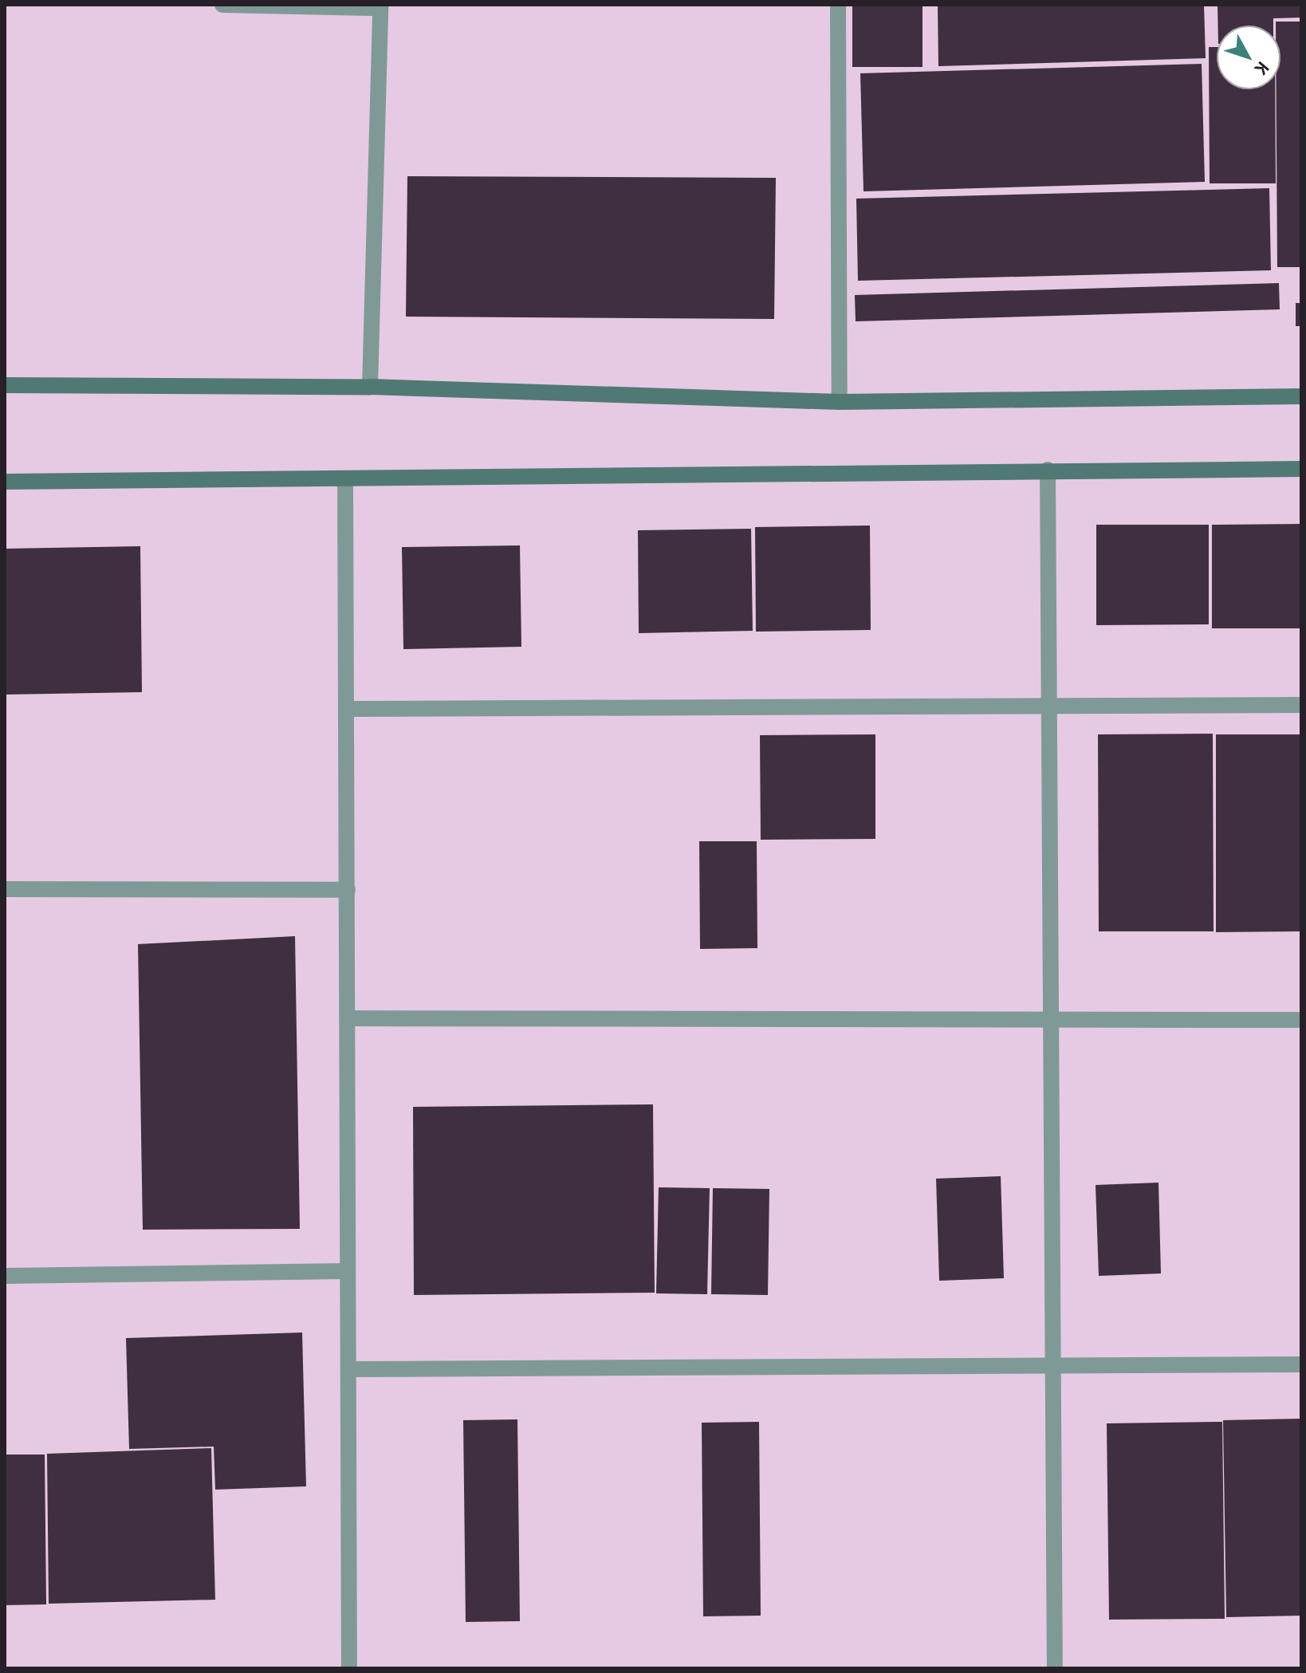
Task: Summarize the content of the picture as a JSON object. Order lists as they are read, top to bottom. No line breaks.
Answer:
{"north":"bottom right"}
